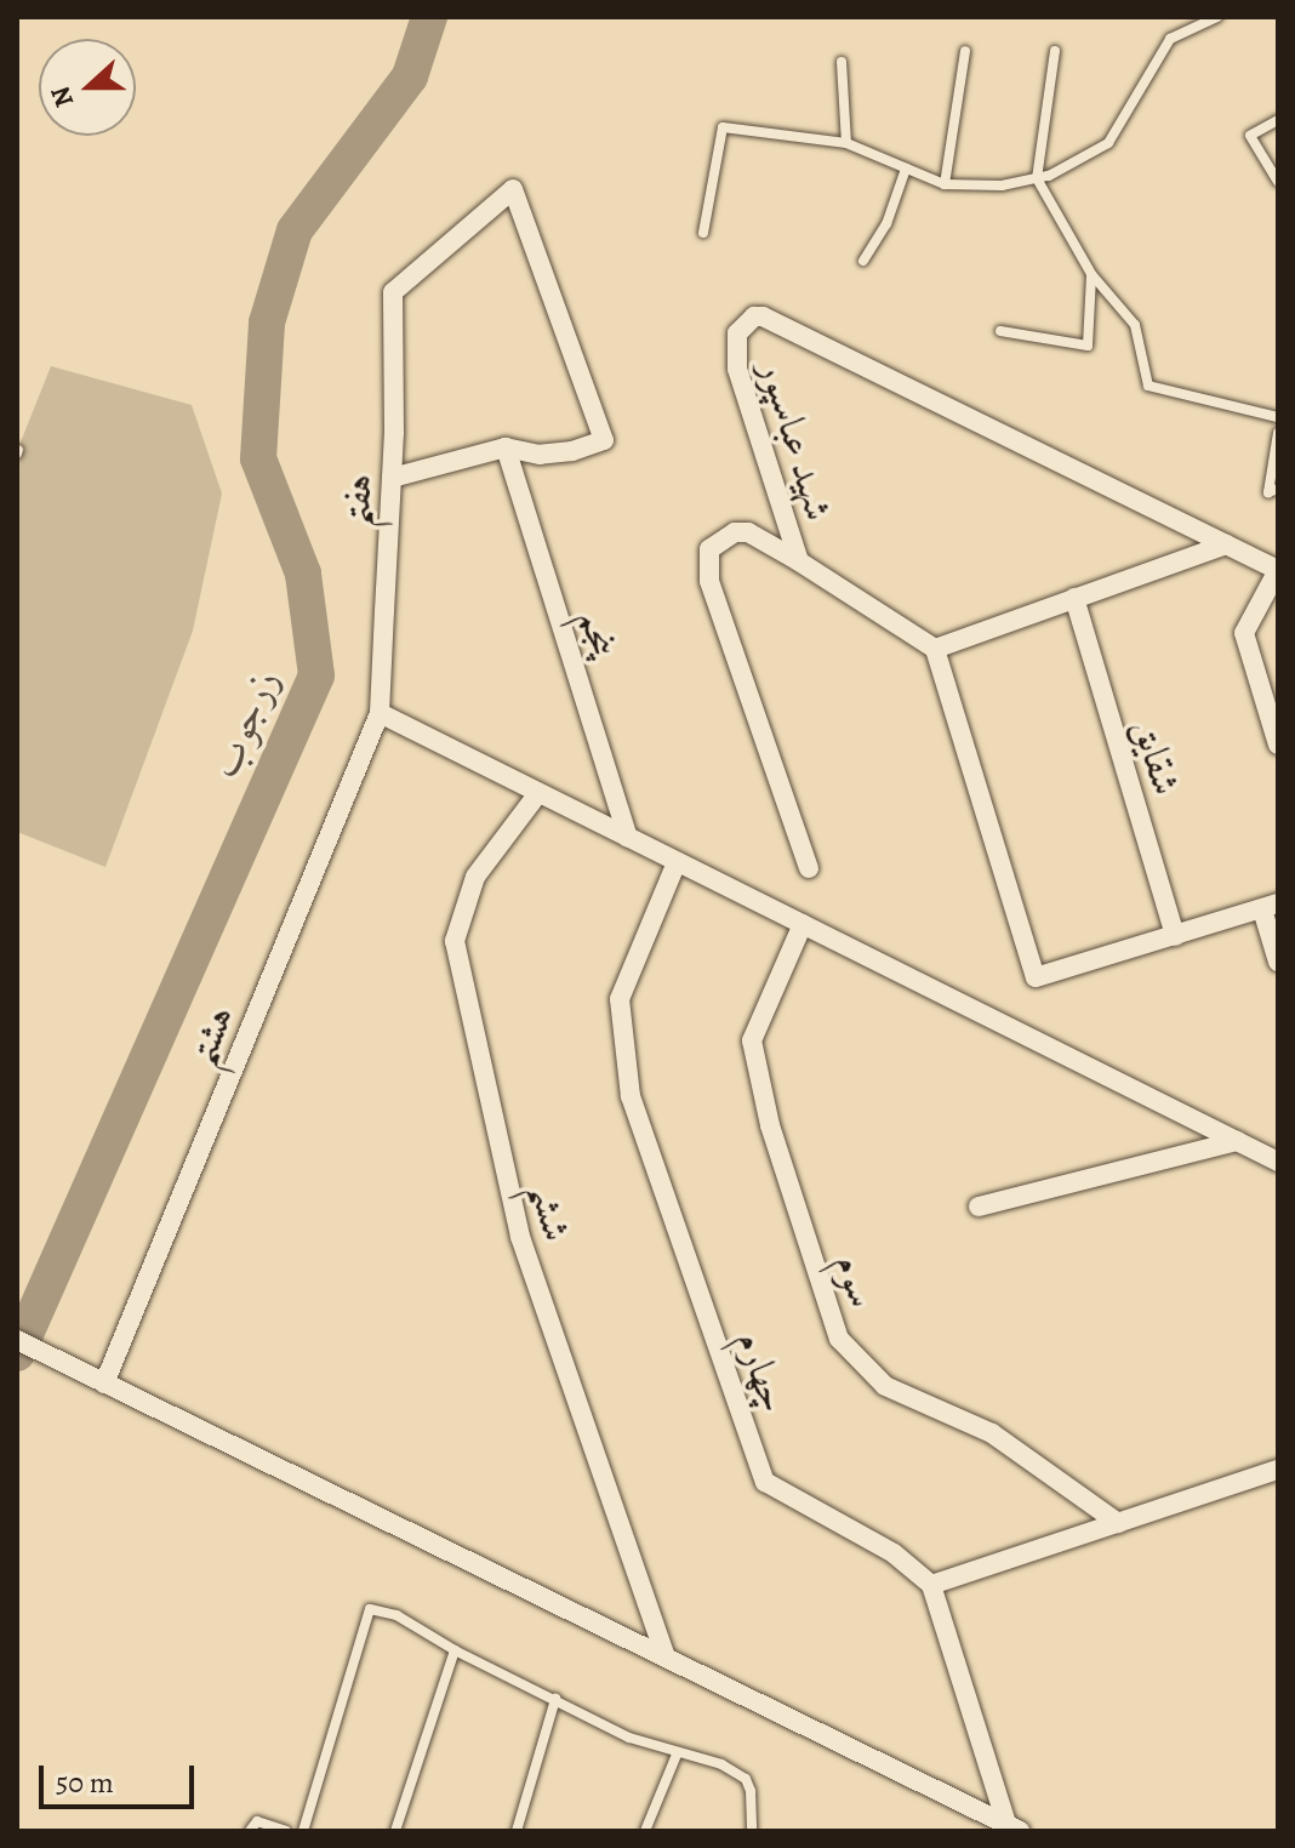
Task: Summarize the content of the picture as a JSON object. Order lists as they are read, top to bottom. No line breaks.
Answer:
{"streets":{"street":["شهید عباسپور","هفتم","پنجم","شقایق","هشتم","ششم","سوم","چهارم"]},"crossings":[["هفتم","پنجم"],["هفتم","هشتم"]],"water":["زرجوب"],"scale_bar":"50 m","north":"left"}
